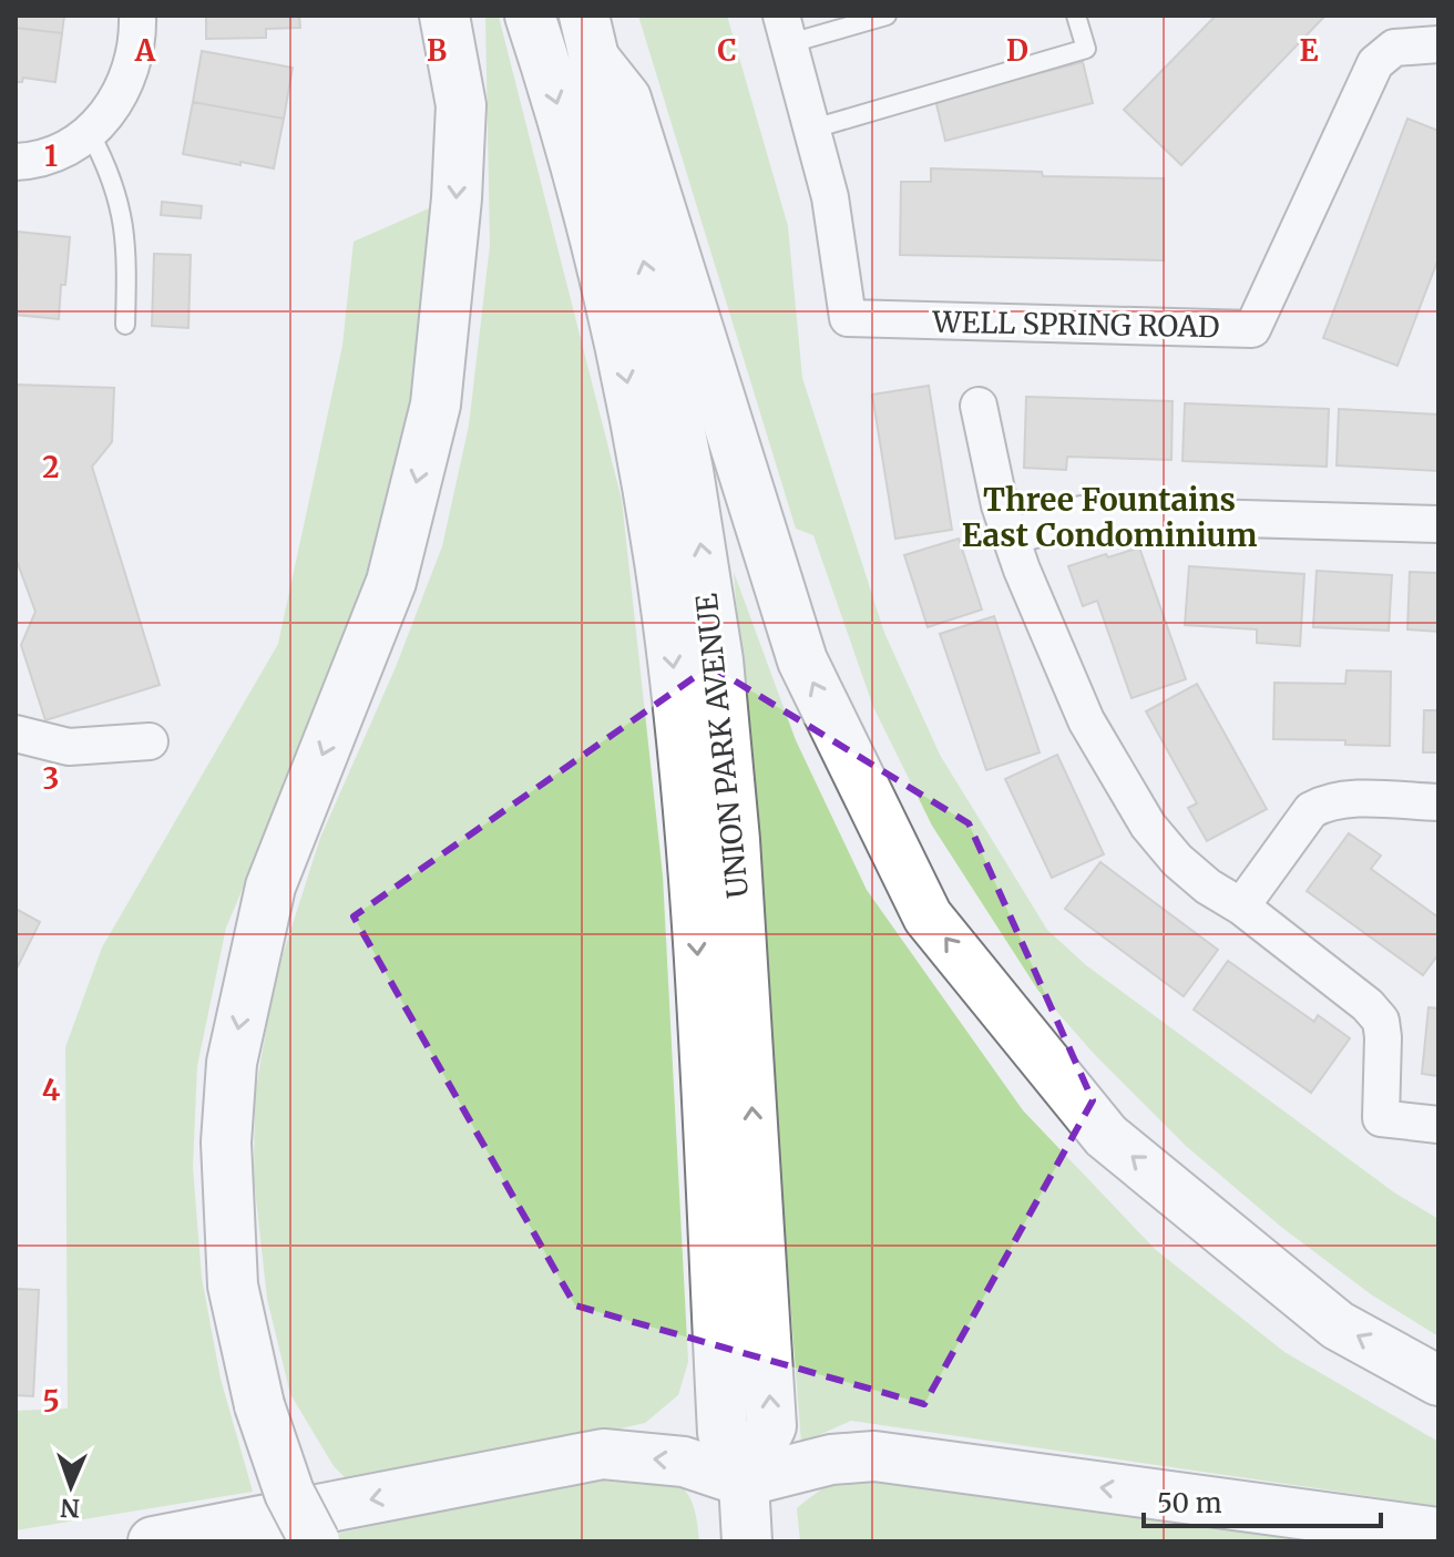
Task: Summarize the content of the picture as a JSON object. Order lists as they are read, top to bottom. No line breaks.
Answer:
{"streets":{"main road":["UNION PARK AVENUE"],"street":["WELL SPRING ROAD"]},"districts":["Three Fountains East Condominium"],"scale_bar":"50 m","north":"bottom","grid":{"columns":["A","B","C","D","E"],"rows":["1","2","3","4","5"]}}
